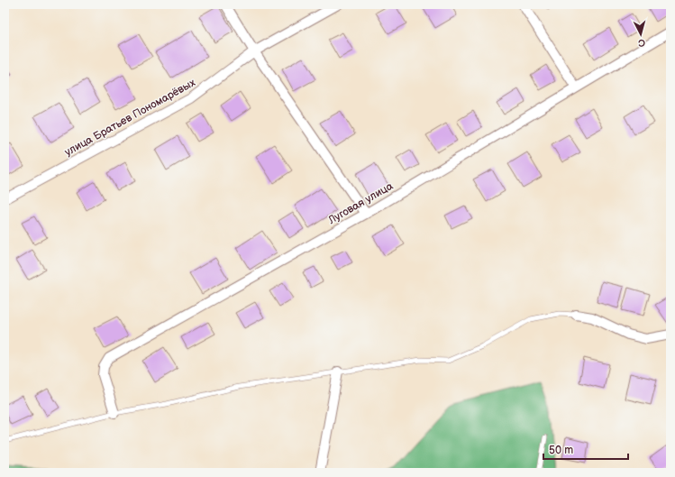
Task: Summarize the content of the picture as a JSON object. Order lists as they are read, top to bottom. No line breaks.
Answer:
{"streets":{"street":["улица Братьев Пономарёвых","Луговая улица"]},"scale_bar":"50 m","north":"bottom"}
